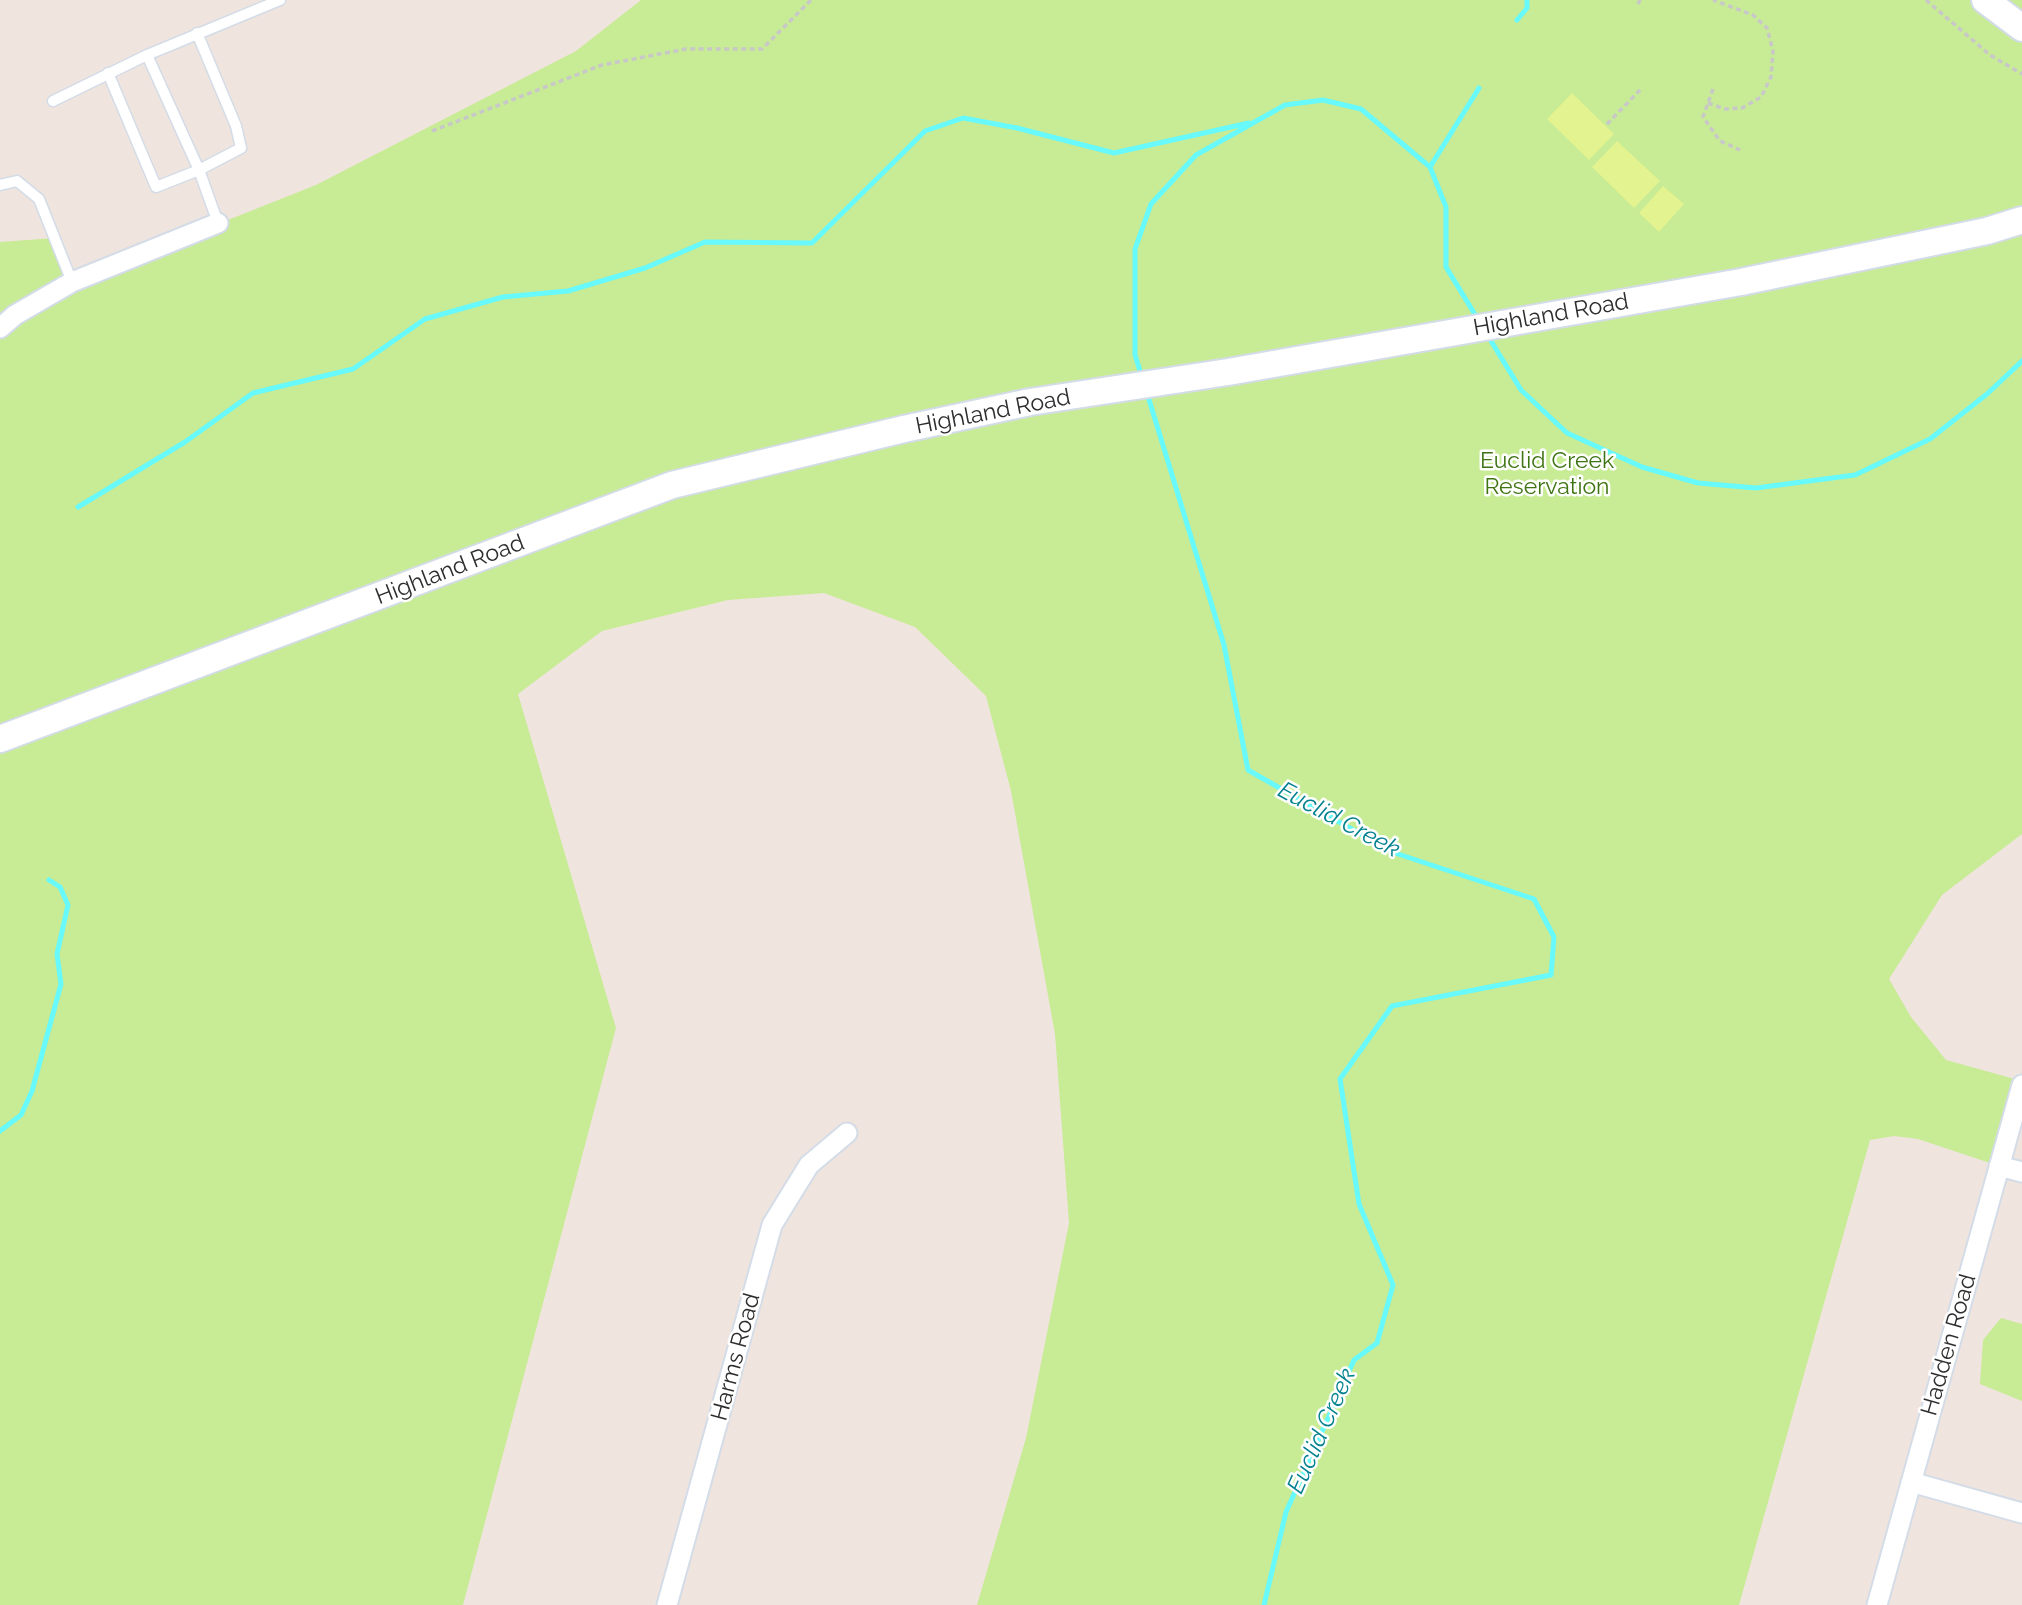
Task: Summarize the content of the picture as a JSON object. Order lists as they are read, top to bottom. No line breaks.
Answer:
{"streets":{"street":["Highland Road","Hadden Road","Harms Road"]},"water":["Euclid Creek"],"parks":["Euclid Creek Reservation"]}
